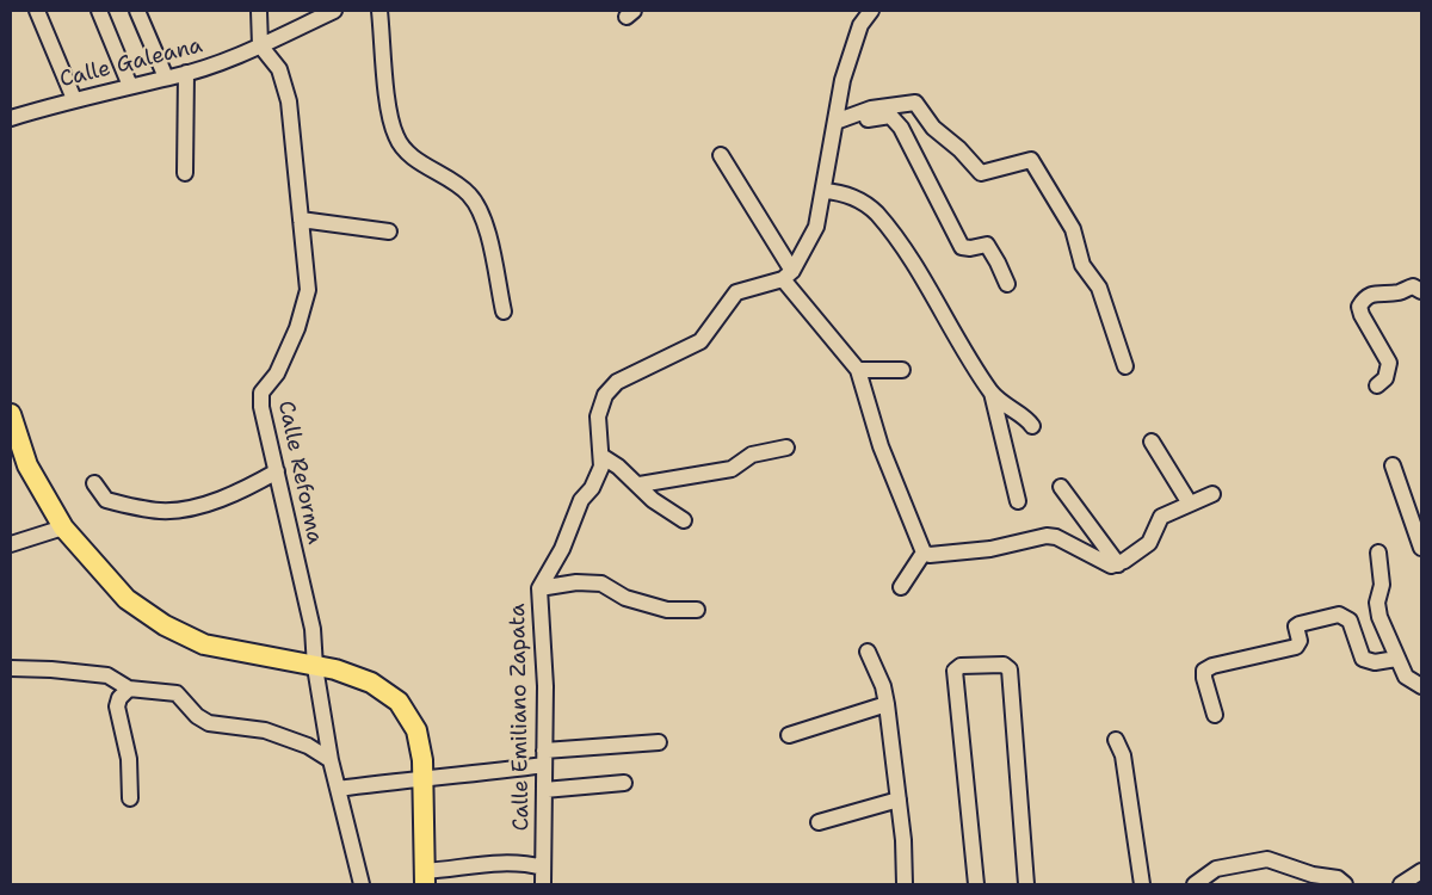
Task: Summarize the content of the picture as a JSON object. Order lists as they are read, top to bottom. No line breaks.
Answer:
{"streets":{"street":["Calle Galeana","Calle Reforma","Calle Emiliano Zapata"]},"crossings":[["Calle Galeana","Calle Reforma"]]}
